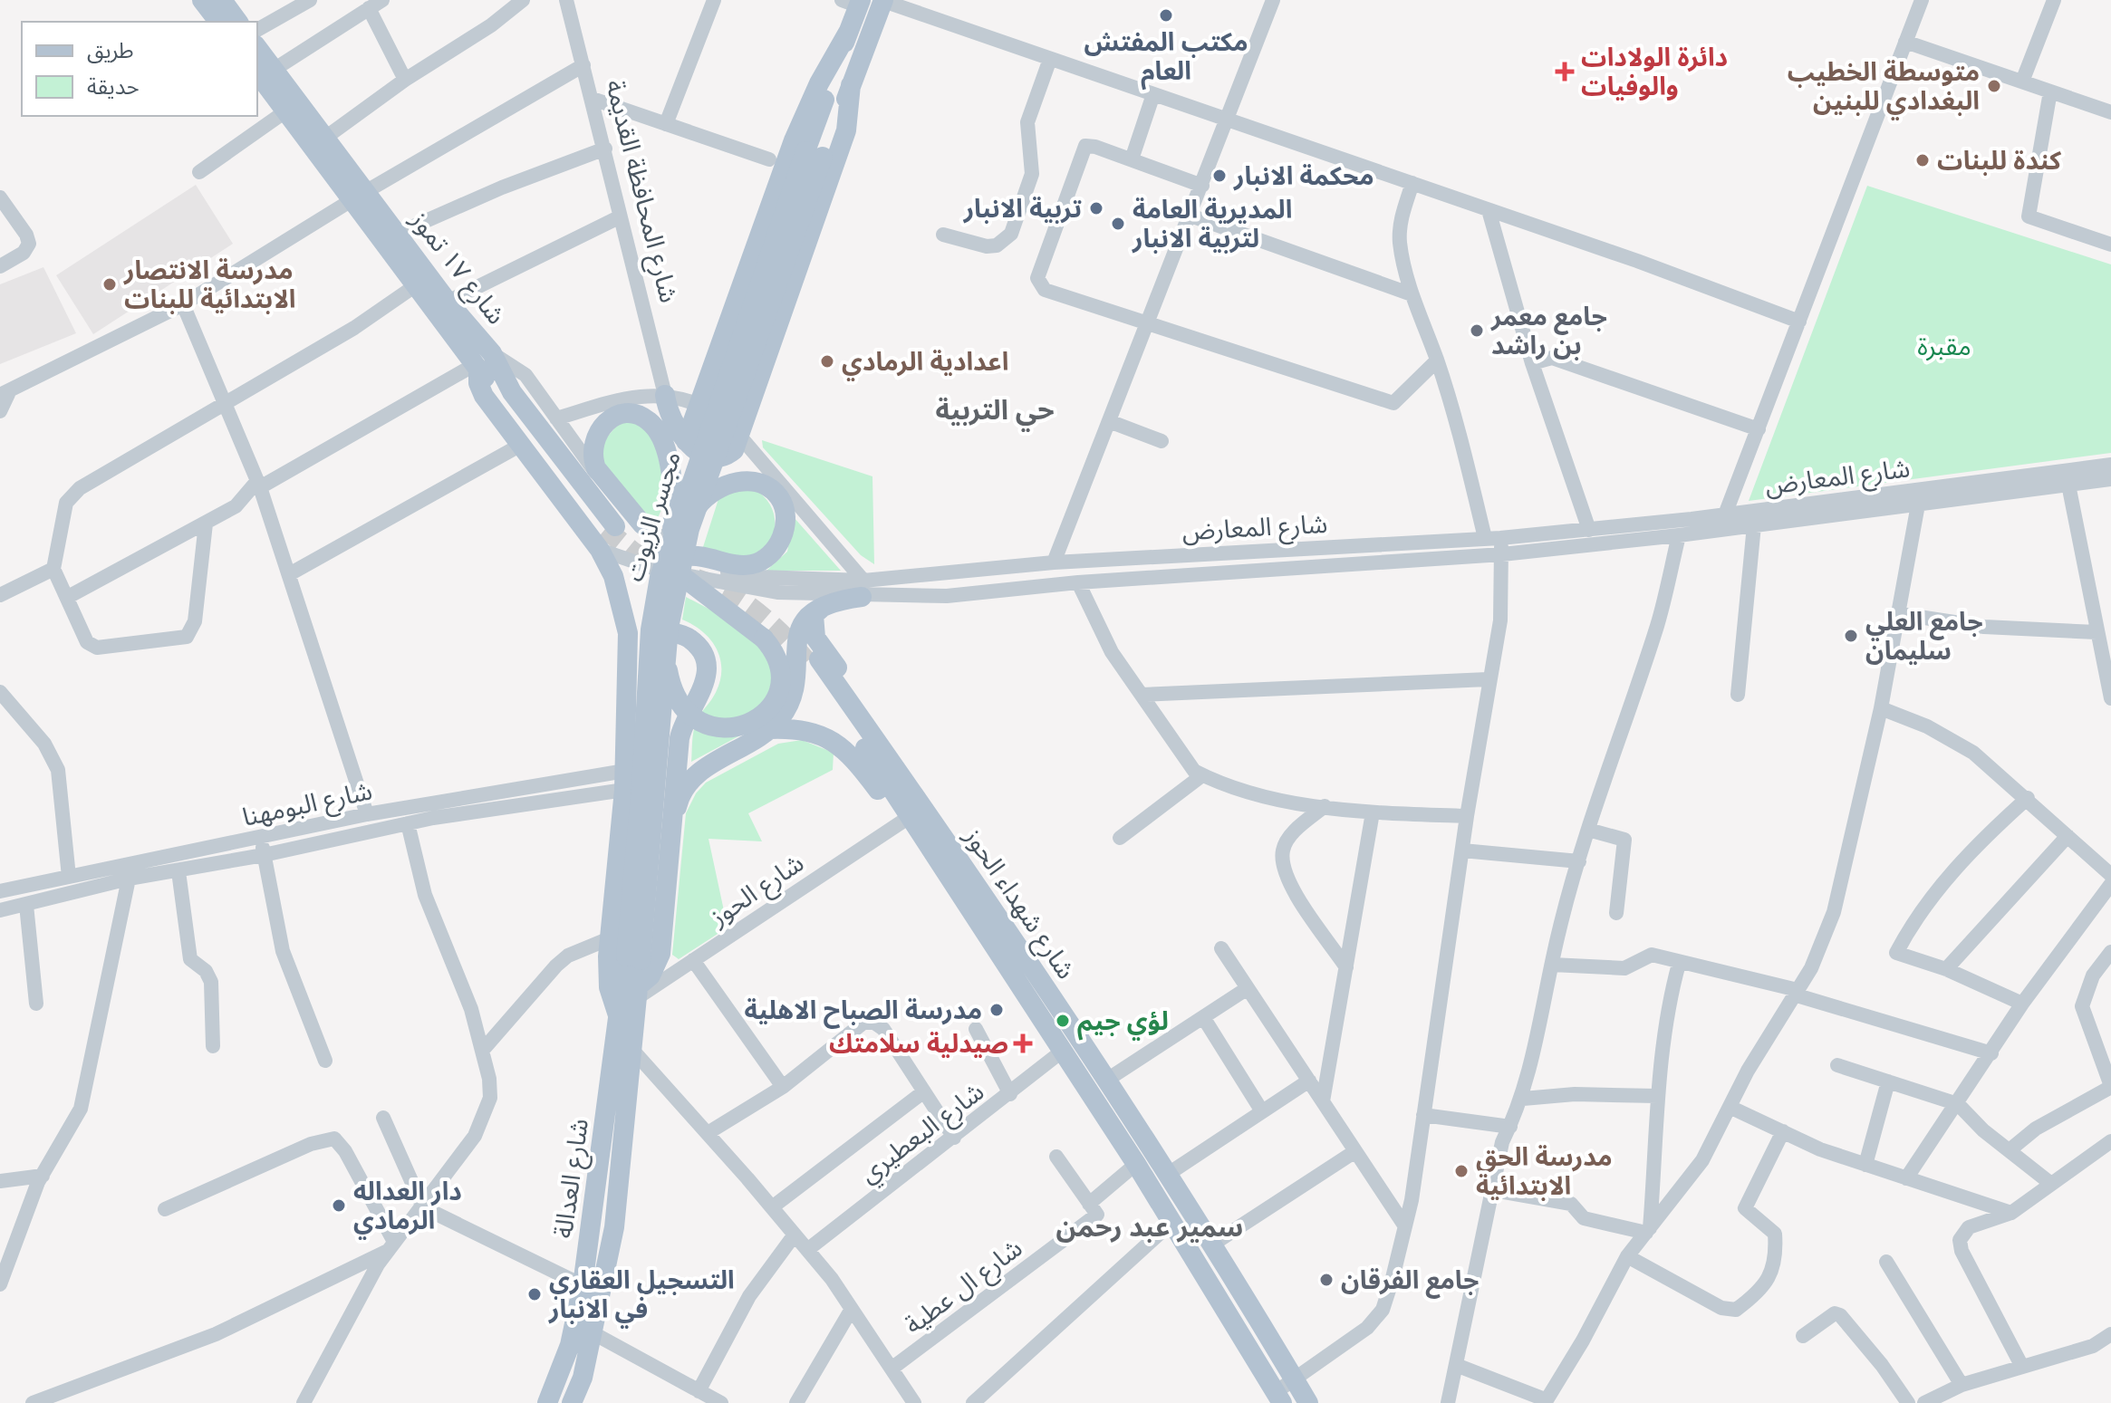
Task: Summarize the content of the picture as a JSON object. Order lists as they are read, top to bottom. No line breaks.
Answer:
{"streets":{"main road":["شارع ١٧ تموز","مجسر الزيوت","شارع شهداء الحوز","شارع العدالة"],"street":["شارع المحافظة القديمة","شارع المعارض","شارع البومهنا","شارع الحوز","شارع البعطيري","شارع ال عطية"]},"crossings":[["شارع ١٧ تموز","شارع المعارض"],["مجسر الزيوت","شارع العدالة"],["شارع الحوز","شارع العدالة"],["شارع شهداء الحوز","شارع البعطيري"],["شارع شهداء الحوز","شارع ال عطية"]],"districts":["حي التربية","سمير عبد رحمن"],"parks":["مقبرة"],"places":{"other":["مكتب المفتش العام","متوسطة الخطيب البغدادي للبنين","كندة للبنات","محكمة الانبار","تربية الانبار","المديرية العامة لتربية الانبار","مدرسة الانتصار الابتدائية للبنات","جامع معمر بن راشد","اعدادية الرمادي","جامع العلي سليمان","مدرسة الصباح الاهلية","لؤي جيم","مدرسة الحق الابتدائية","دار العداله الرمادي","جامع الفرقان","التسجيل العقاري في الانبار"],"health":["دائرة الولادات والوفيات","صيدلية سلامتك"]},"legend":["طريق","حديقة"]}
